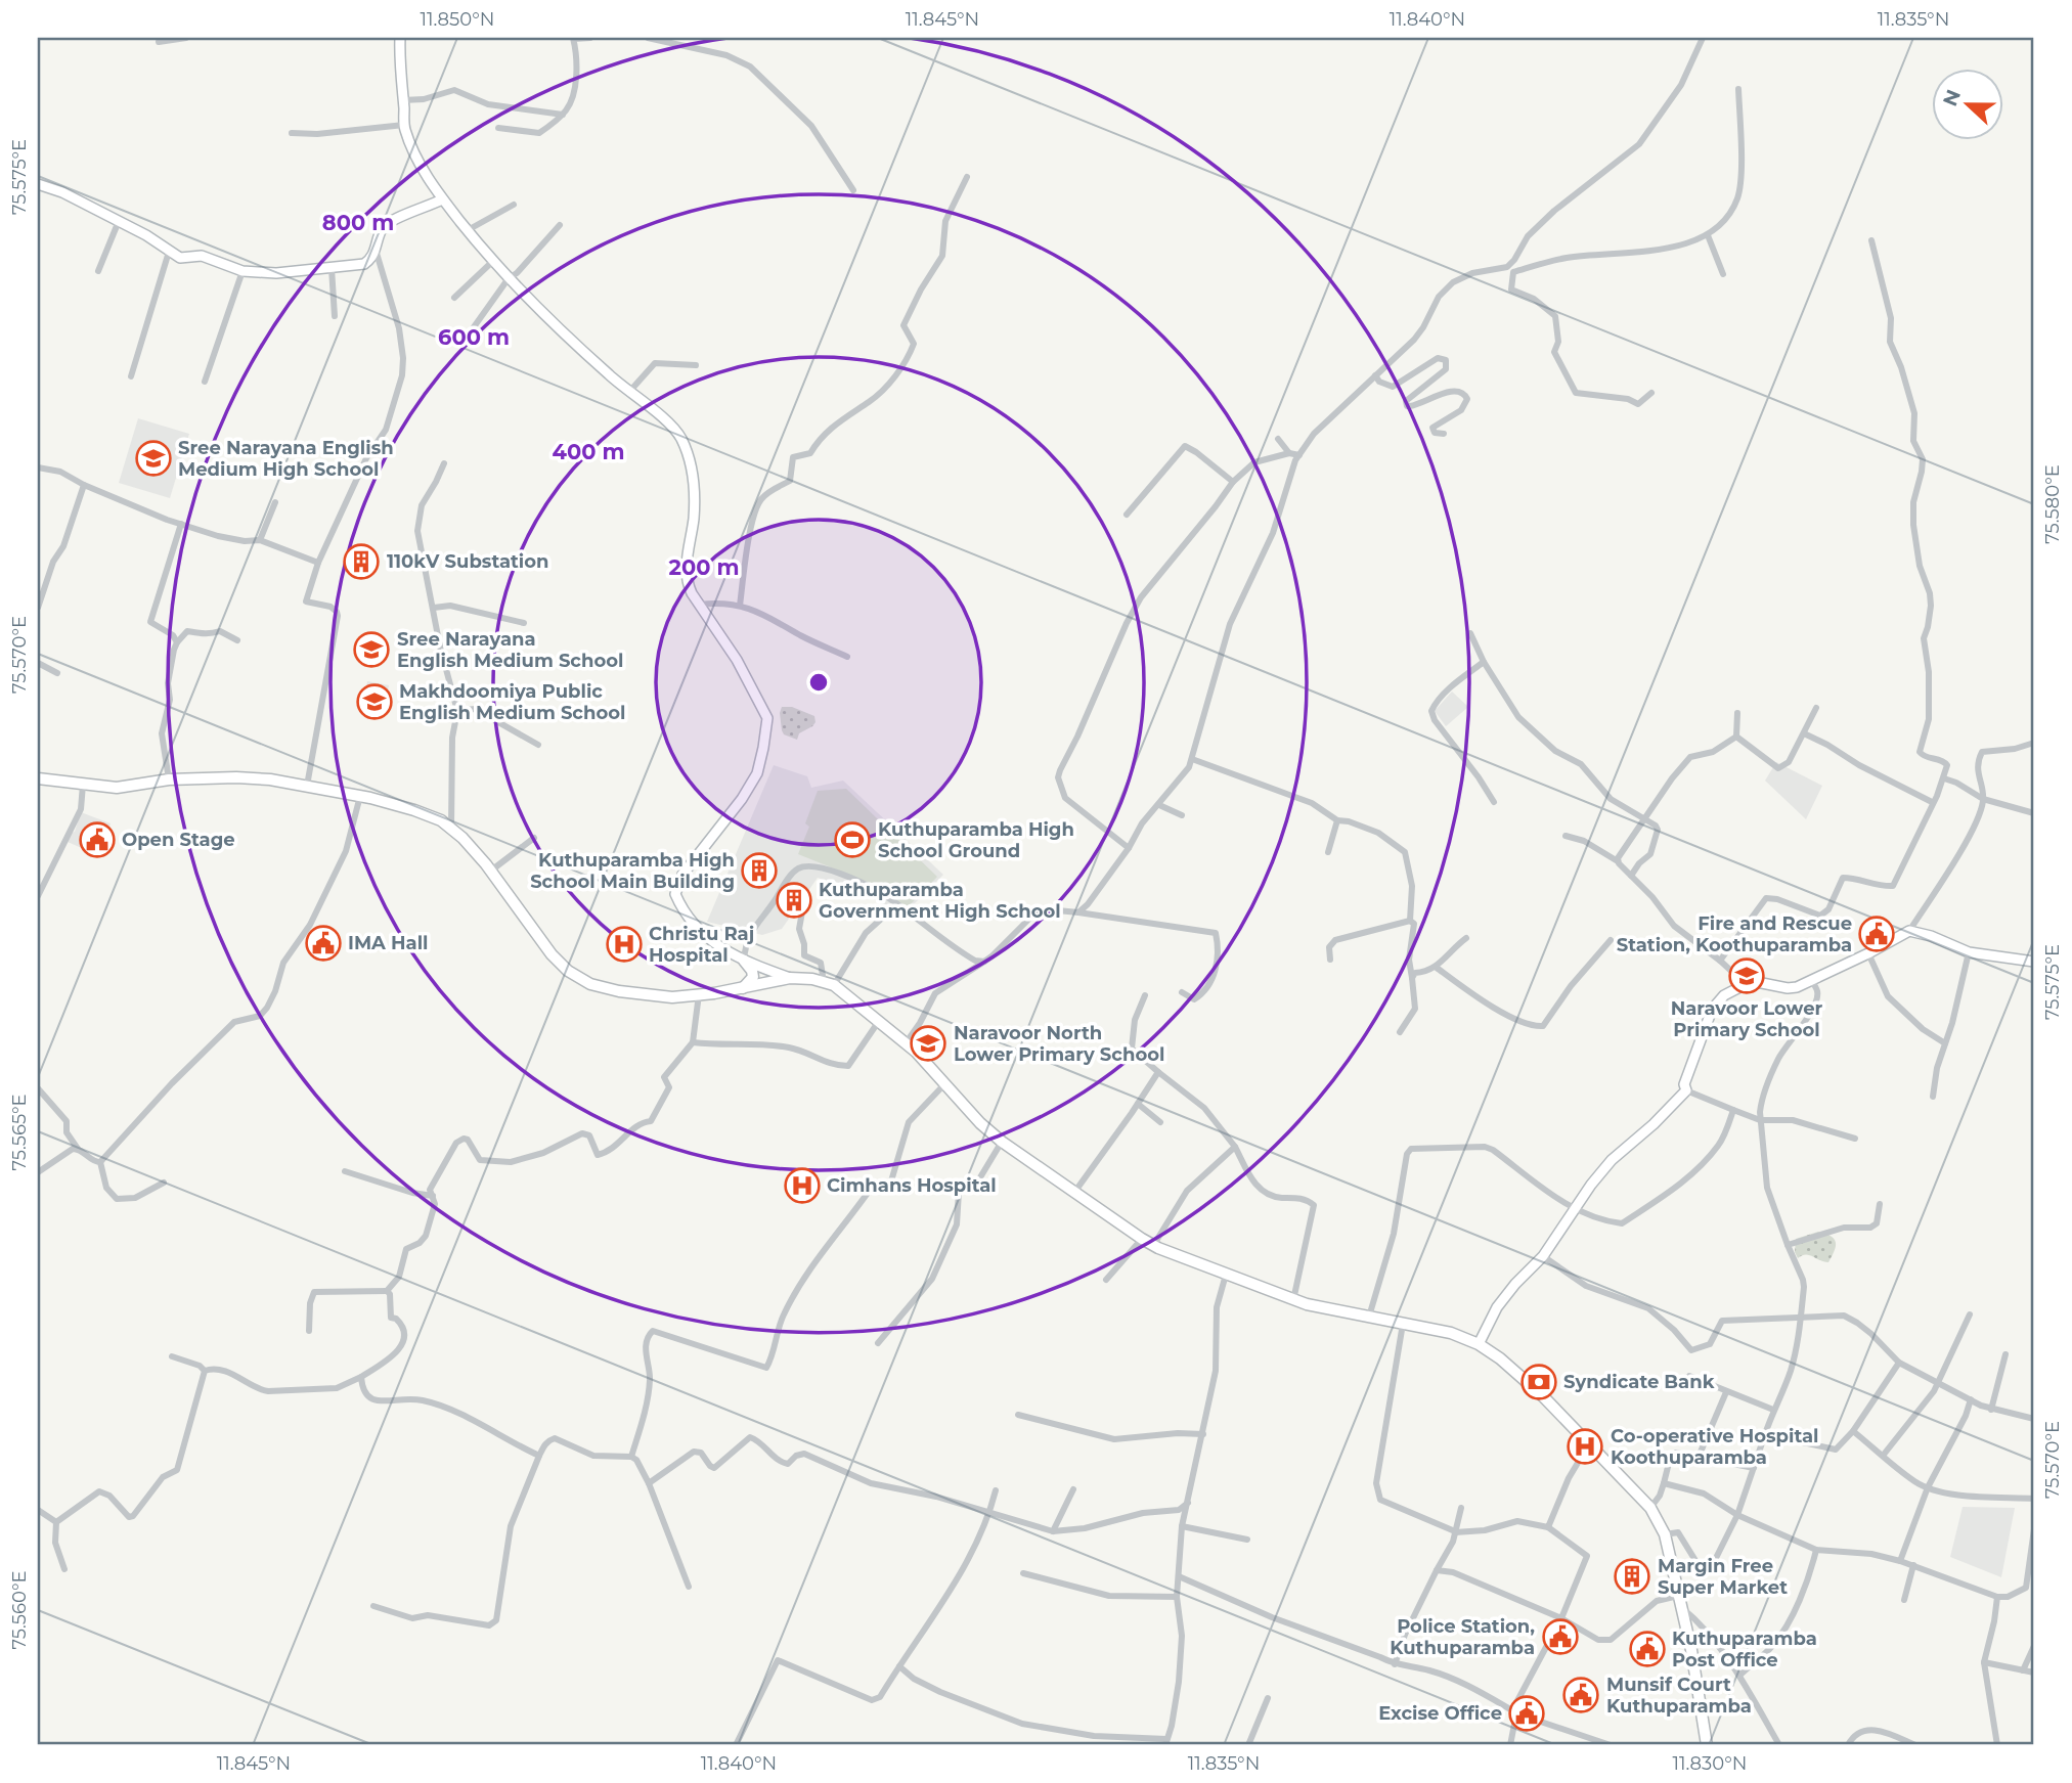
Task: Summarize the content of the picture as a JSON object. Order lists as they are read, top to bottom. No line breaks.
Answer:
{"places":{"school or university":["Sree Narayana English Medium High School","Sree Narayana English Medium School","Makhdoomiya Public English Medium School","Naravoor Lower Primary School","Naravoor North Lower Primary School"],"building":["110kV Substation","Kuthuparamba High School Main Building","Kuthuparamba Government High School","Margin Free Super Market"],"public building":["Open Stage","Fire and Rescue Station, Koothuparamba","IMA Hall","Police Station, Kuthuparamba","Kuthuparamba Post Office","Munsif Court Kuthuparamba","Excise Office"],"sports":["Kuthuparamba High School Ground"],"hospital":["Christu Raj Hospital","Cimhans Hospital","Co-operative Hospital Koothuparamba"],"bank":["Syndicate Bank"]},"north":"left","coordinates":["11.850°N","11.845°N","11.840°N","11.835°N","75.575°E","75.580°E","75.570°E","75.565°E","75.560°E","11.830°N"],"rings":["800 m","600 m","400 m","200 m"]}
